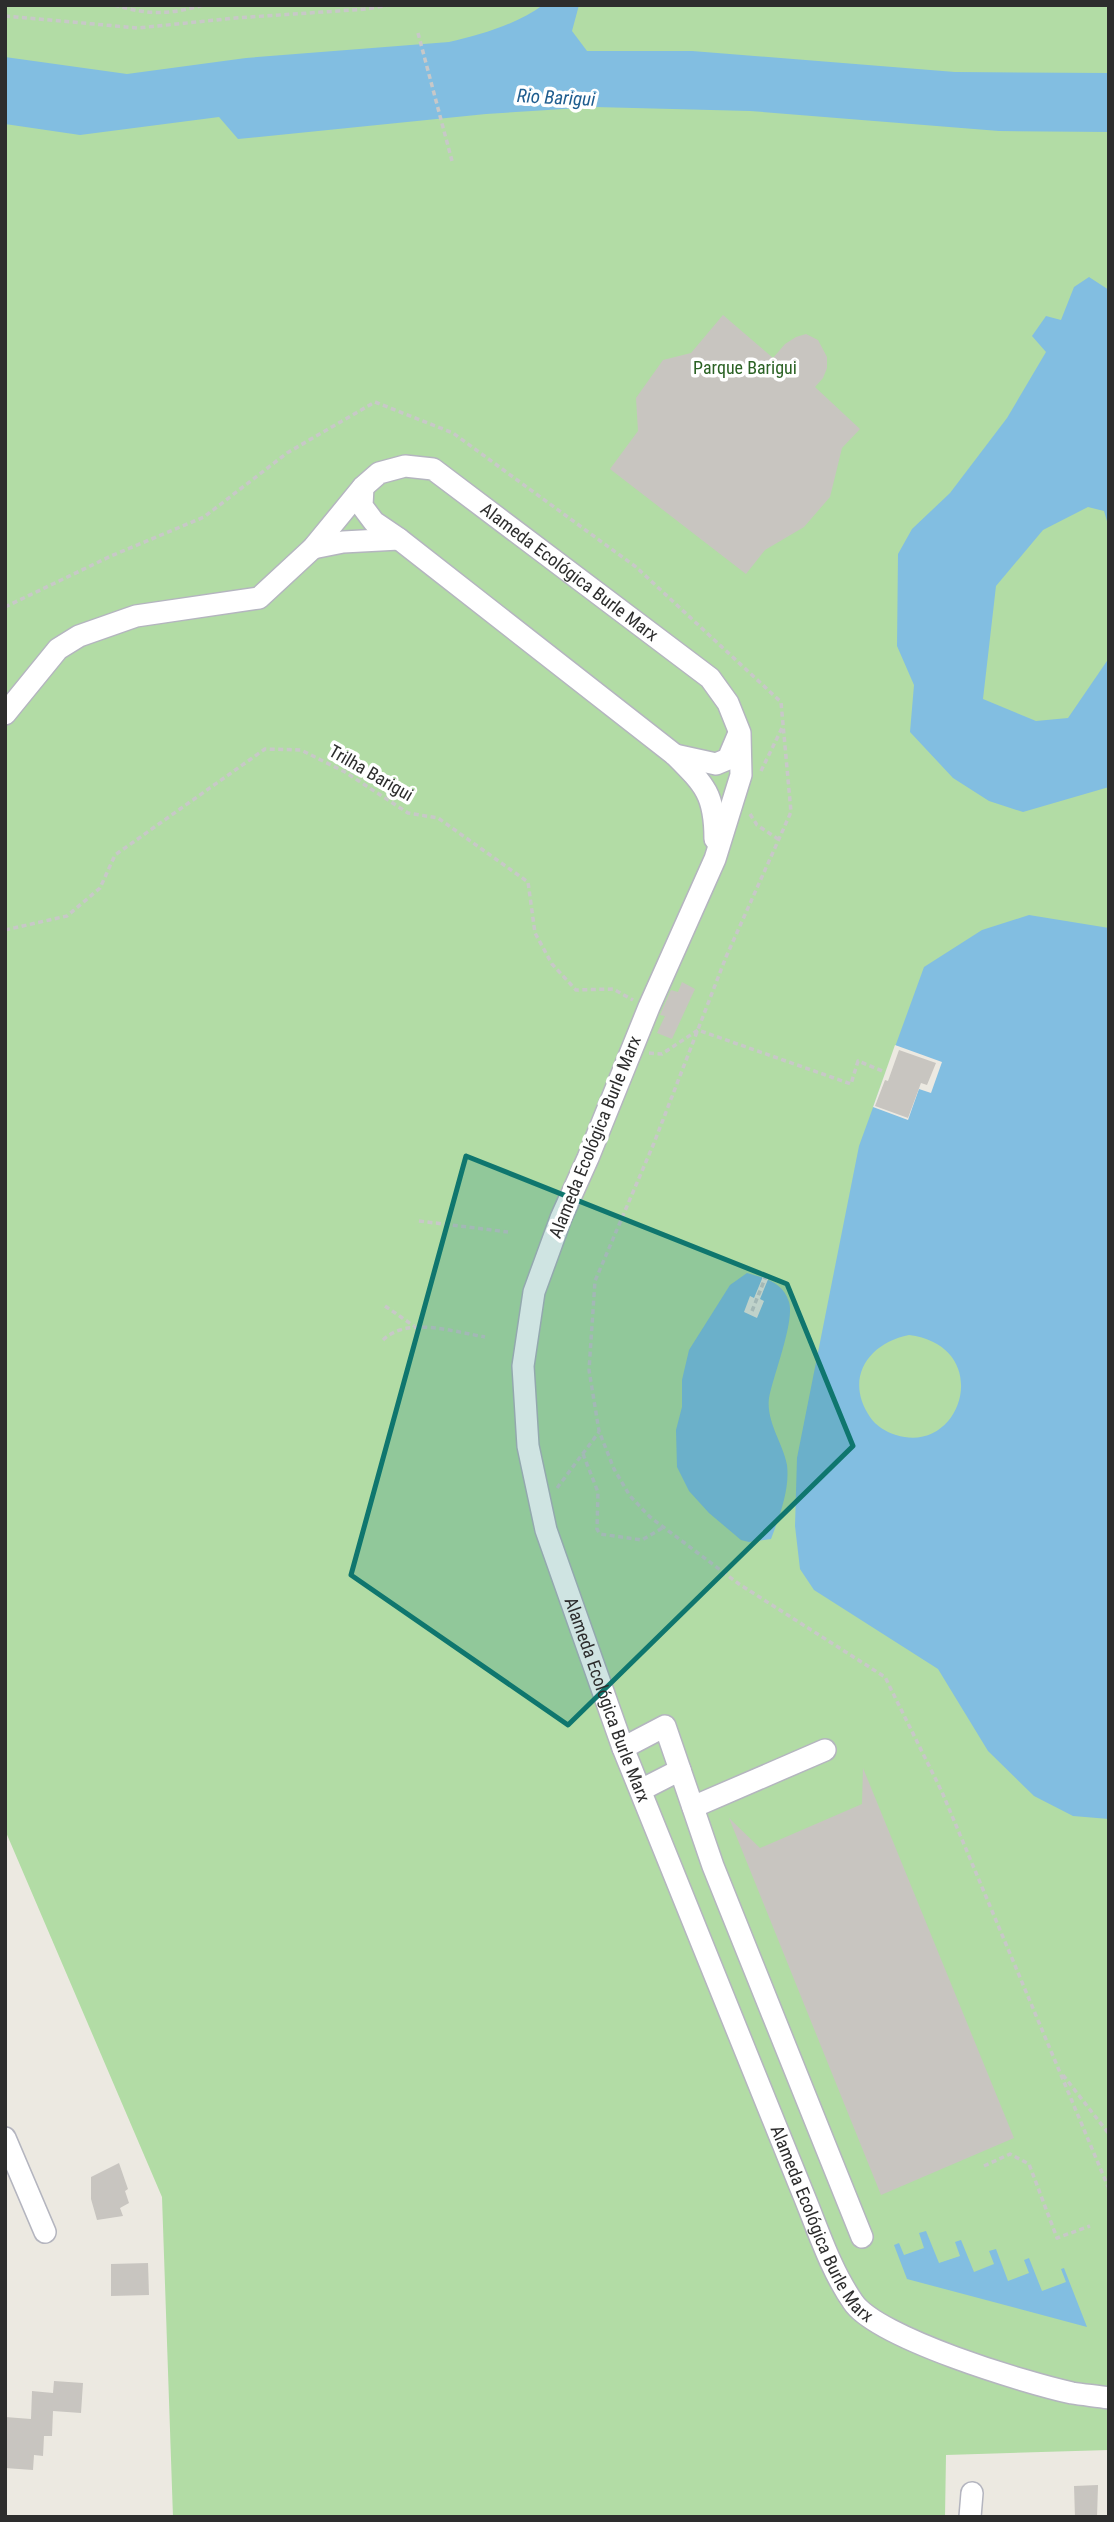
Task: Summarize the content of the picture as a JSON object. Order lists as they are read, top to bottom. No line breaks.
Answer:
{"streets":{"street":["Alameda Ecológica Burle Marx"],"path":["Trilha Barigui"]},"crossings":[["Alameda Ecológica Burle Marx","Trilha Barigui"]],"water":["Rio Barigui"],"parks":["Parque Barigui"]}
